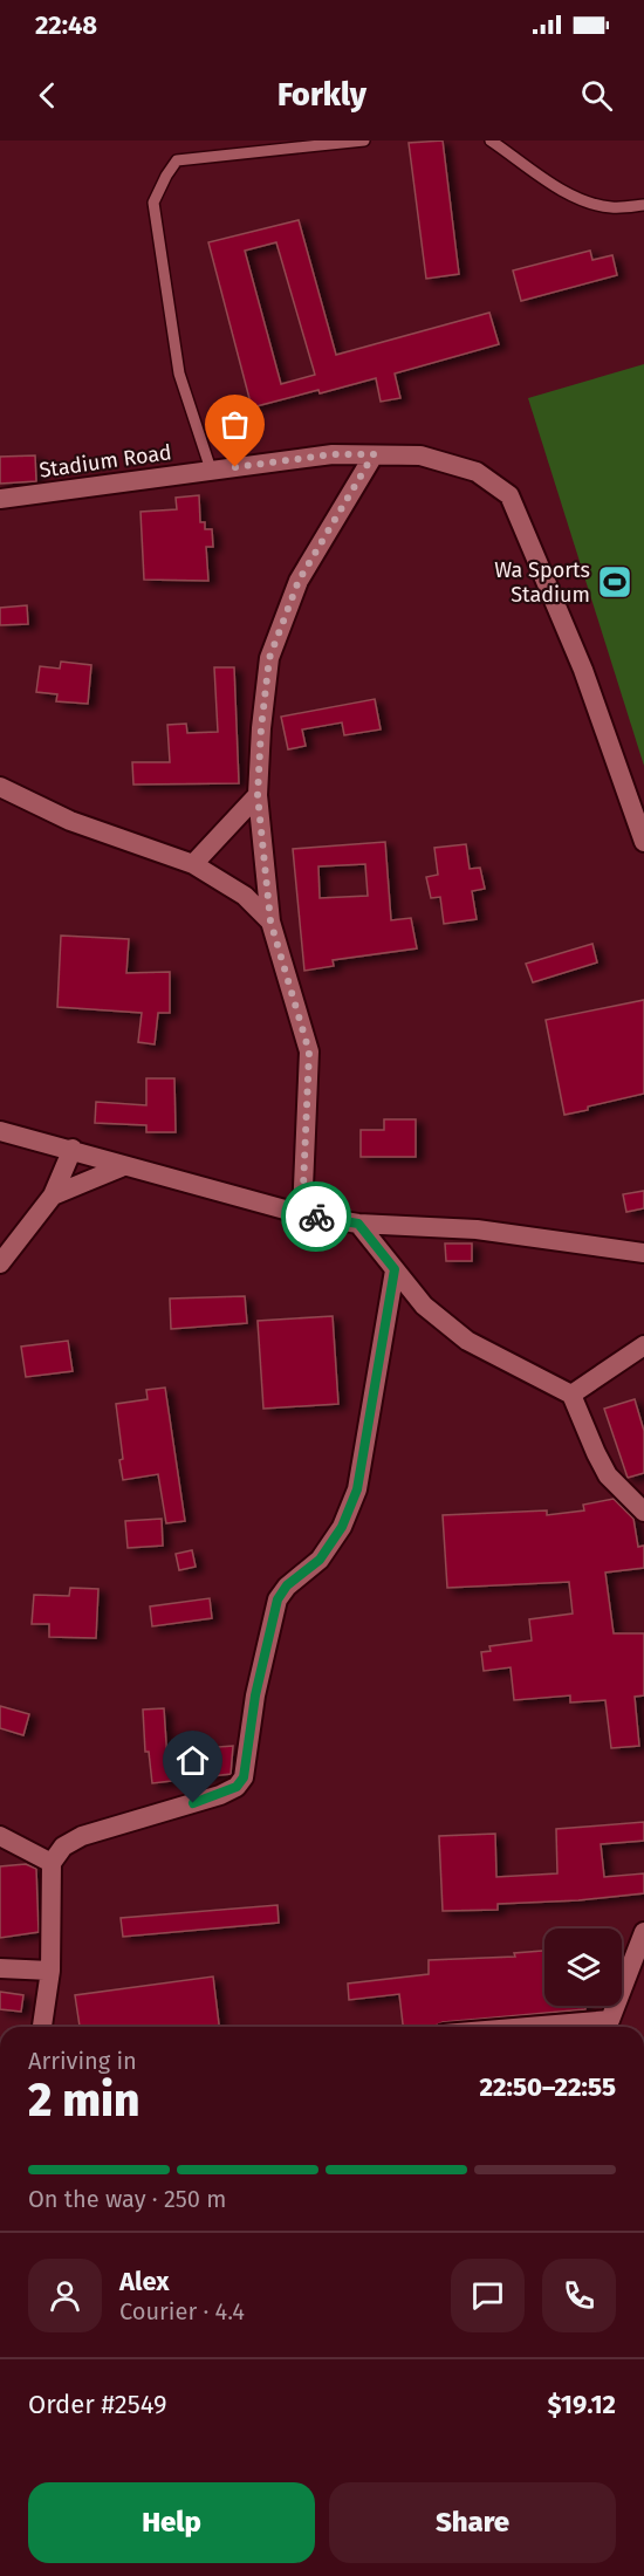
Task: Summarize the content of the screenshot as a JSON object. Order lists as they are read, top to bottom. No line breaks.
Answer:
{"streets":{"street":["Stadium Road"]},"places":{"sports":["Wa Sports Stadium"]},"page":{"status":"22:48","header":"Forkly","heading":["2 min","Arriving in","22:50–22:55"],"panel":["Alex","Courier · 4.4","Order #2549","$19.12"],"bar":"On the way · 250 m","buttons":["Help","Share"]}}
